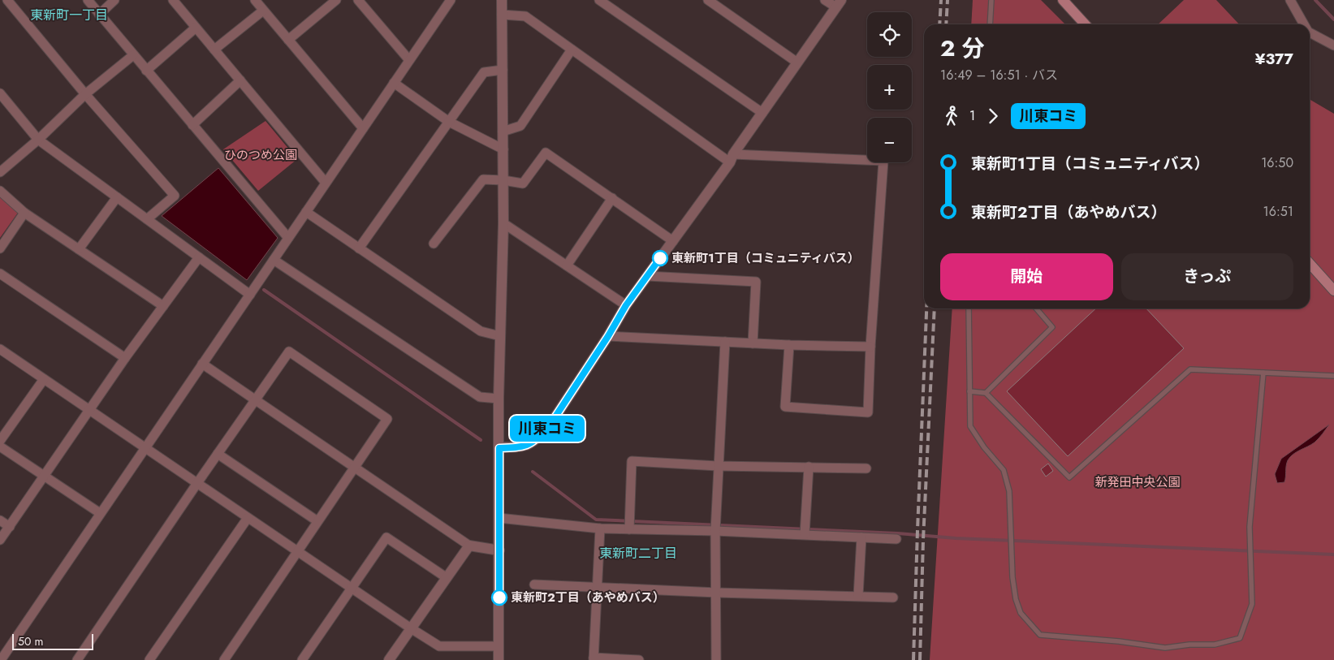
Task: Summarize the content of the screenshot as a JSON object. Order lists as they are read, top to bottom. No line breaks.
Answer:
{"districts":["東新町一丁目","東新町二丁目"],"parks":["ひのつめ公園","新発田中央公園"],"places":["東新町1丁目（コミュニティバス）","東新町2丁目（あやめバス）"],"lines":["bus line 川東コミ"],"scale_bar":"50 m","page":{"on_map":"川東コミ","map_buttons":["+","−"],"heading":["2 分","16:49 – 16:51 · バス","¥377"],"legs":["1","川東コミ"],"list":[{"name":"東新町1丁目（コミュニティバス）","value":"16:50"},{"name":"東新町2丁目（あやめバス）","value":"16:51"}],"buttons":["開始","きっぷ"],"scale":"50 m"}}
